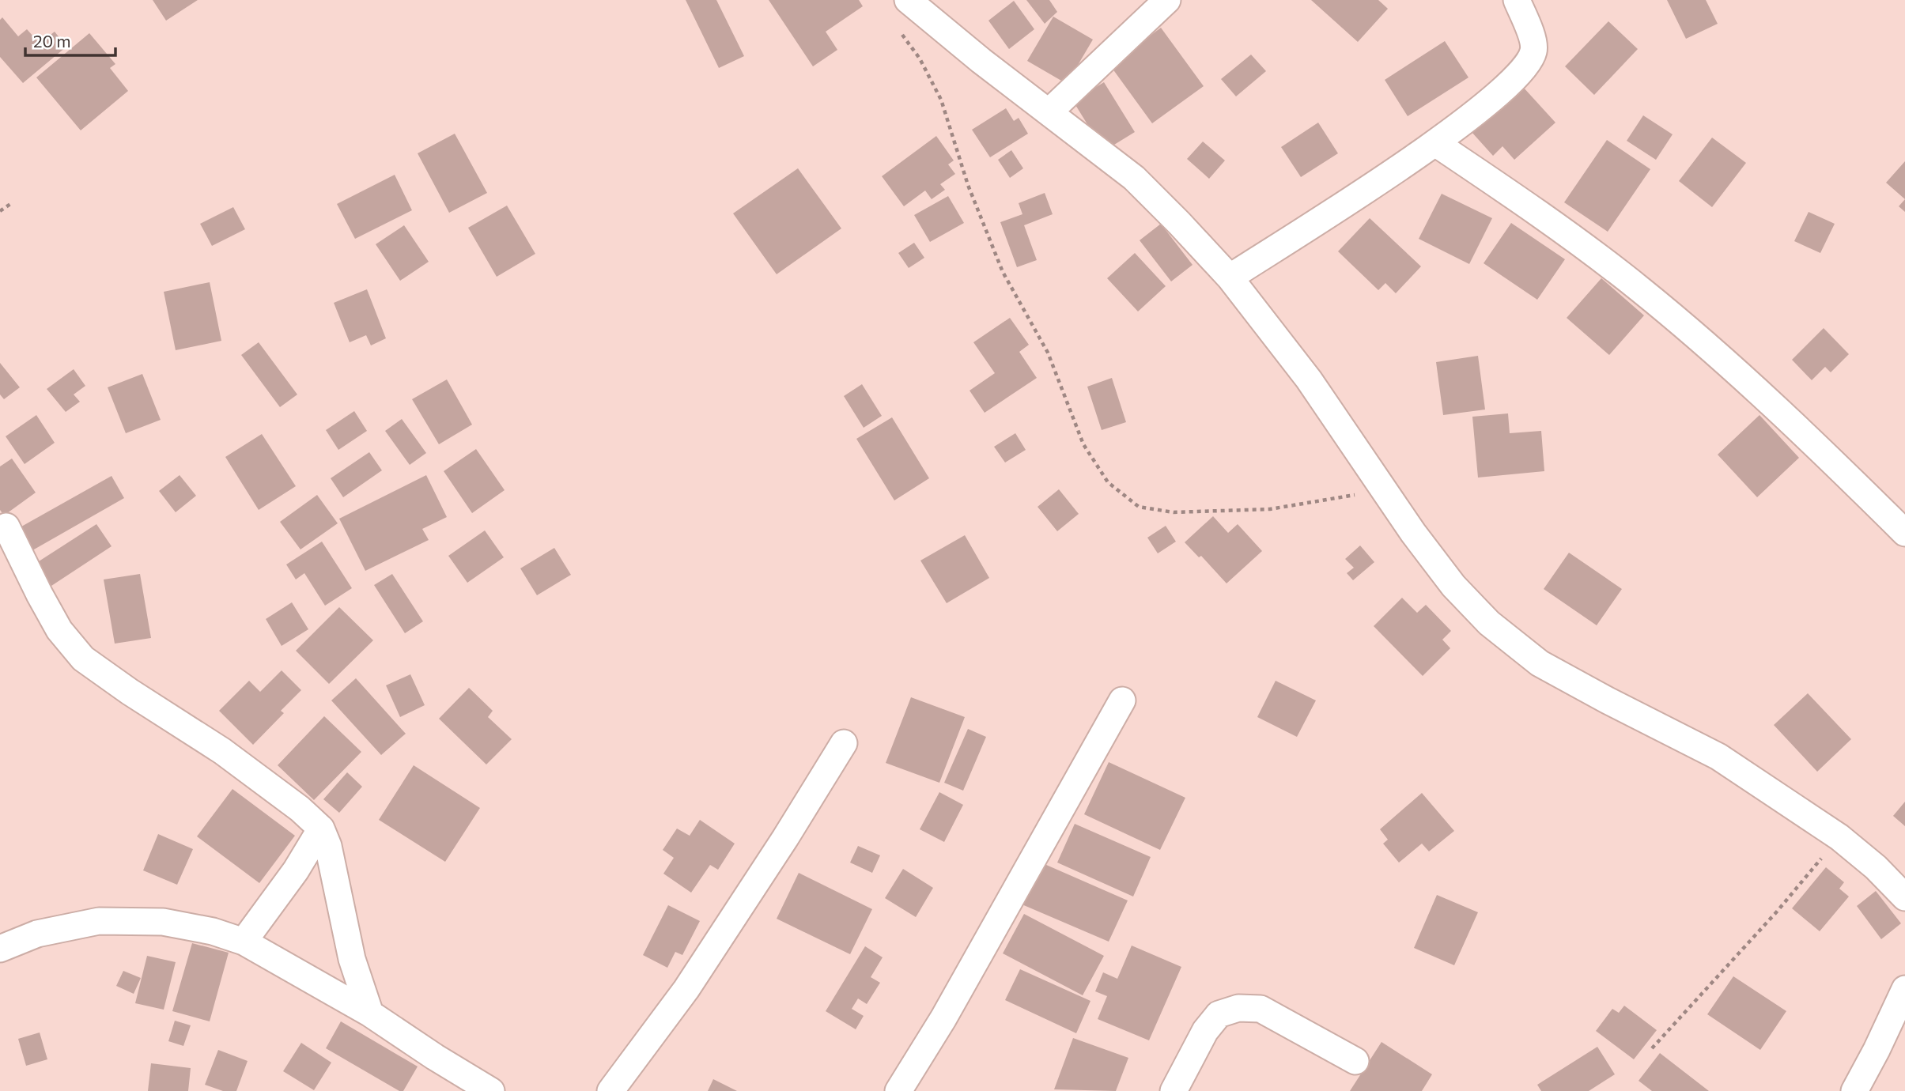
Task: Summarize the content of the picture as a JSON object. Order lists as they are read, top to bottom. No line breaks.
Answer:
{"scale_bar":"20 m"}
